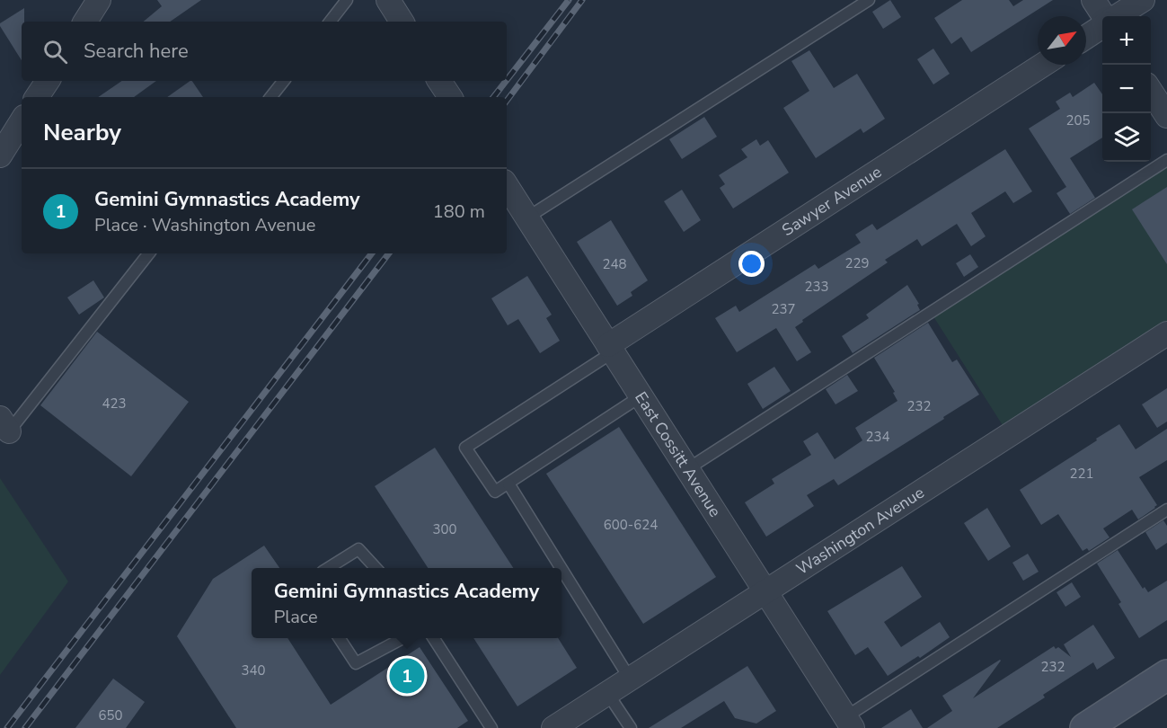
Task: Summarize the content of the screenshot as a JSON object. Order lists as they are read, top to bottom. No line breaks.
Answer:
{"streets":{"street":["Sawyer Avenue","East Cossitt Avenue","Washington Avenue"]},"crossings":[["Sawyer Avenue","East Cossitt Avenue"],["East Cossitt Avenue","Washington Avenue"]],"house_numbers":["205","229","248","233","237","423","232","234","221","600-624","300","232","340","650"],"north":"top right","page":{"map_buttons":["+","−"],"search":"Search here","heading":"Nearby","list":[{"mark":"1","name":"Gemini Gymnastics Academy","note":"Place · Washington Avenue","value":"180 m"}],"popup":["Gemini Gymnastics Academy","Place"],"pins":"1"}}
